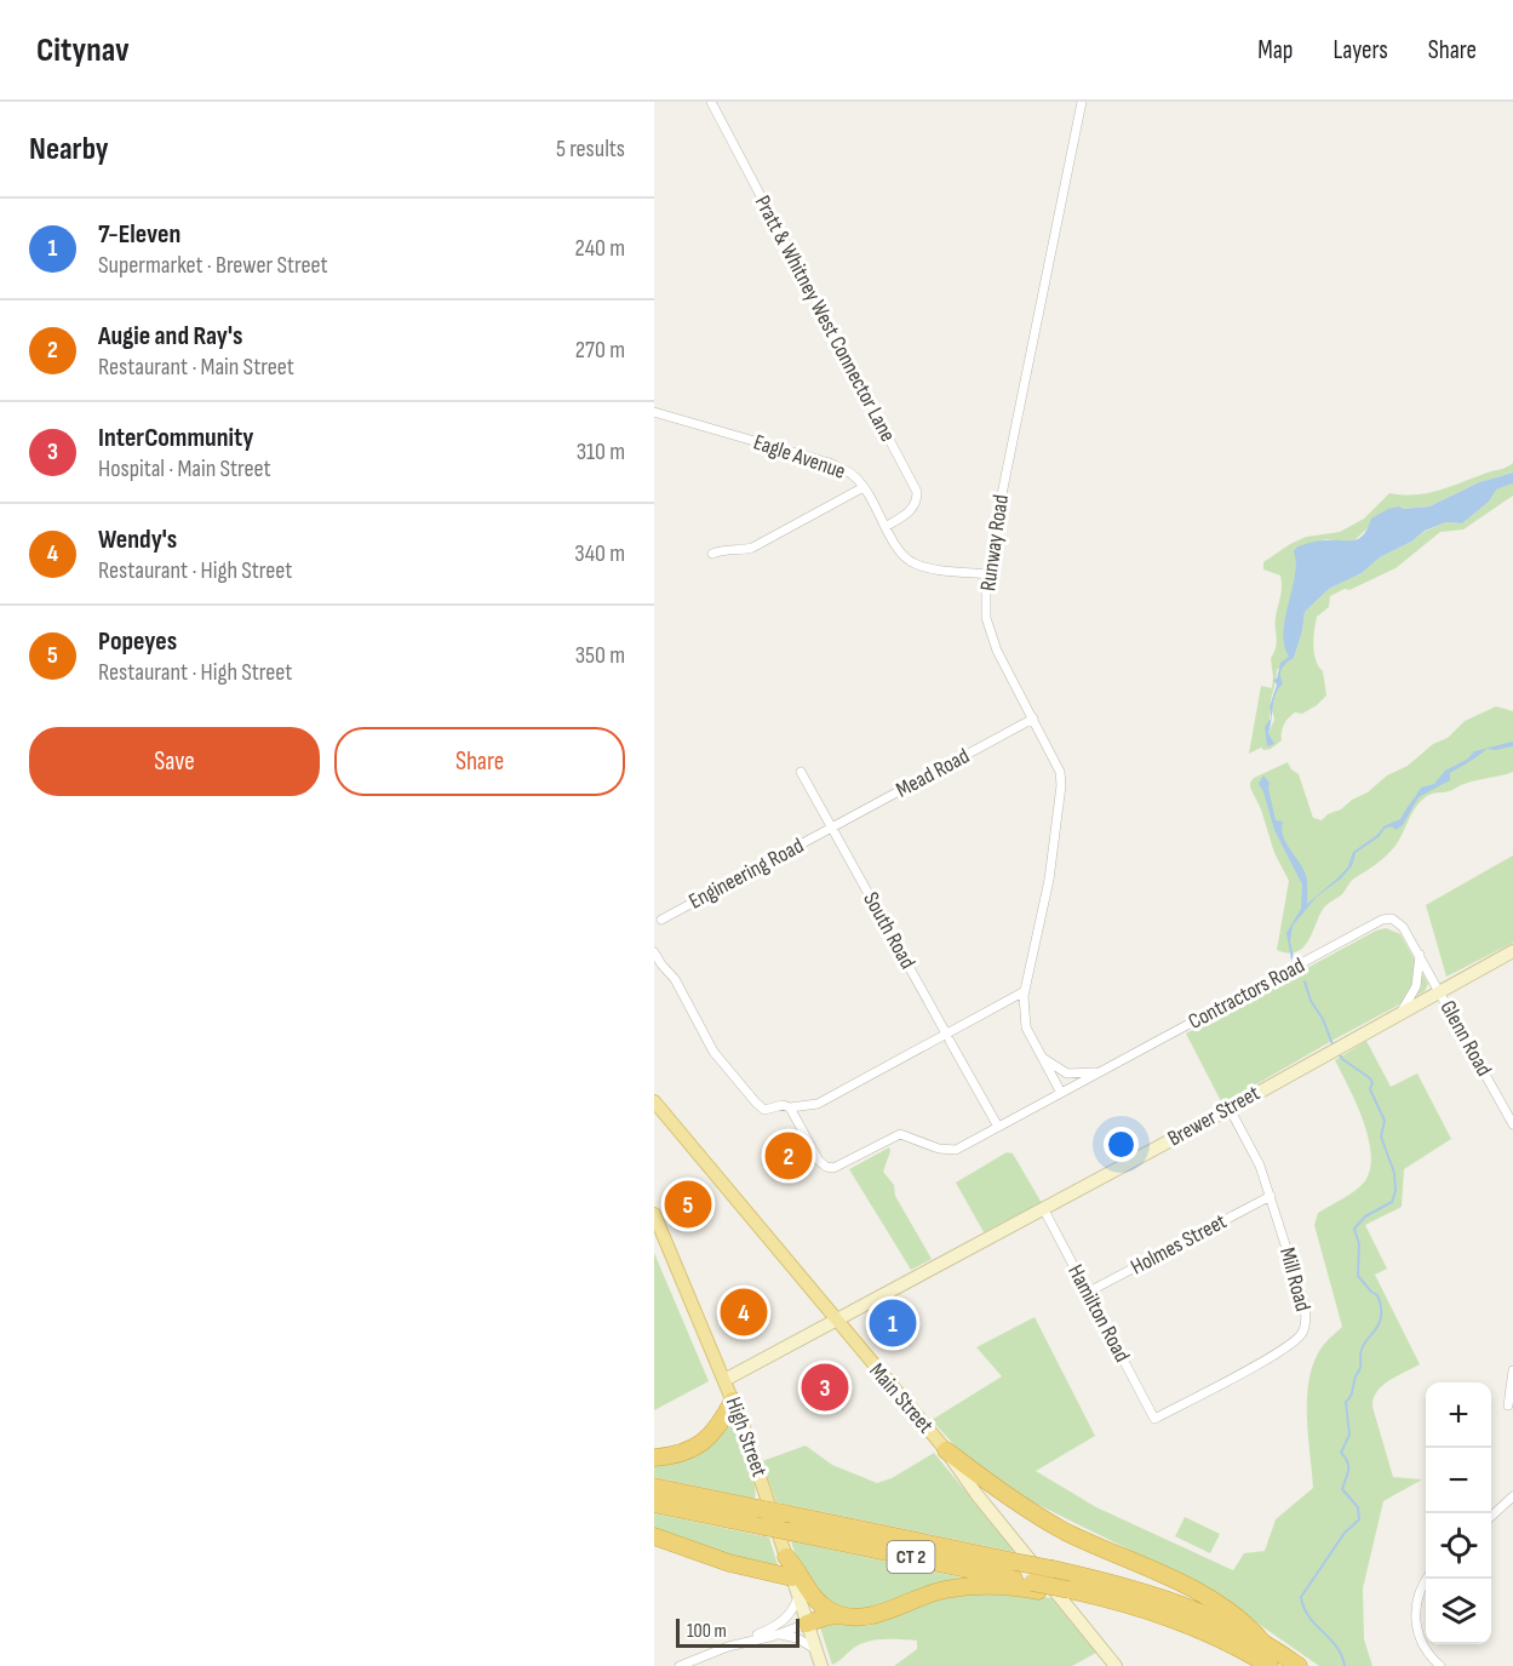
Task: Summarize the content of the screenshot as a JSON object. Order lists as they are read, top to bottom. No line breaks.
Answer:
{"streets":{"highway":["CT 2"],"main road":["Brewer Street","Main Street","High Street"],"street":["Pratt & Whitney West Connector Lane","Eagle Avenue","Runway Road","Mead Road","Engineering Road","South Road","Contractors Road","Glenn Road","Holmes Street","Mill Road","Hamilton Road"]},"crossings":[["Pratt & Whitney West Connector Lane","Eagle Avenue"],["Eagle Avenue","Runway Road"],["Runway Road","Mead Road"],["Runway Road","Contractors Road"],["Mead Road","Engineering Road"],["Mead Road","South Road"],["Engineering Road","South Road"],["South Road","Contractors Road"],["Contractors Road","Glenn Road"],["Contractors Road","Brewer Street"],["Glenn Road","Brewer Street"],["Brewer Street","Mill Road"],["Brewer Street","Hamilton Road"],["Brewer Street","Main Street"],["Brewer Street","High Street"],["Holmes Street","Mill Road"],["Holmes Street","Hamilton Road"],["Mill Road","Hamilton Road"]],"scale_bar":"100 m","page":{"header":"Citynav","nav":["Map","Layers","Share"],"heading":["Nearby","5 results"],"list":[{"mark":"1","name":"7-Eleven","note":"Supermarket · Brewer Street","value":"240 m"},{"mark":"2","name":"Augie and Ray's","note":"Restaurant · Main Street","value":"270 m"},{"mark":"3","name":"InterCommunity","note":"Hospital · Main Street","value":"310 m"},{"mark":"4","name":"Wendy's","note":"Restaurant · High Street","value":"340 m"},{"mark":"5","name":"Popeyes","note":"Restaurant · High Street","value":"350 m"}],"buttons":["Save","Share"],"pins":["2","5","4","1","3"],"map_buttons":["+","−"],"scale":"100 m"}}
